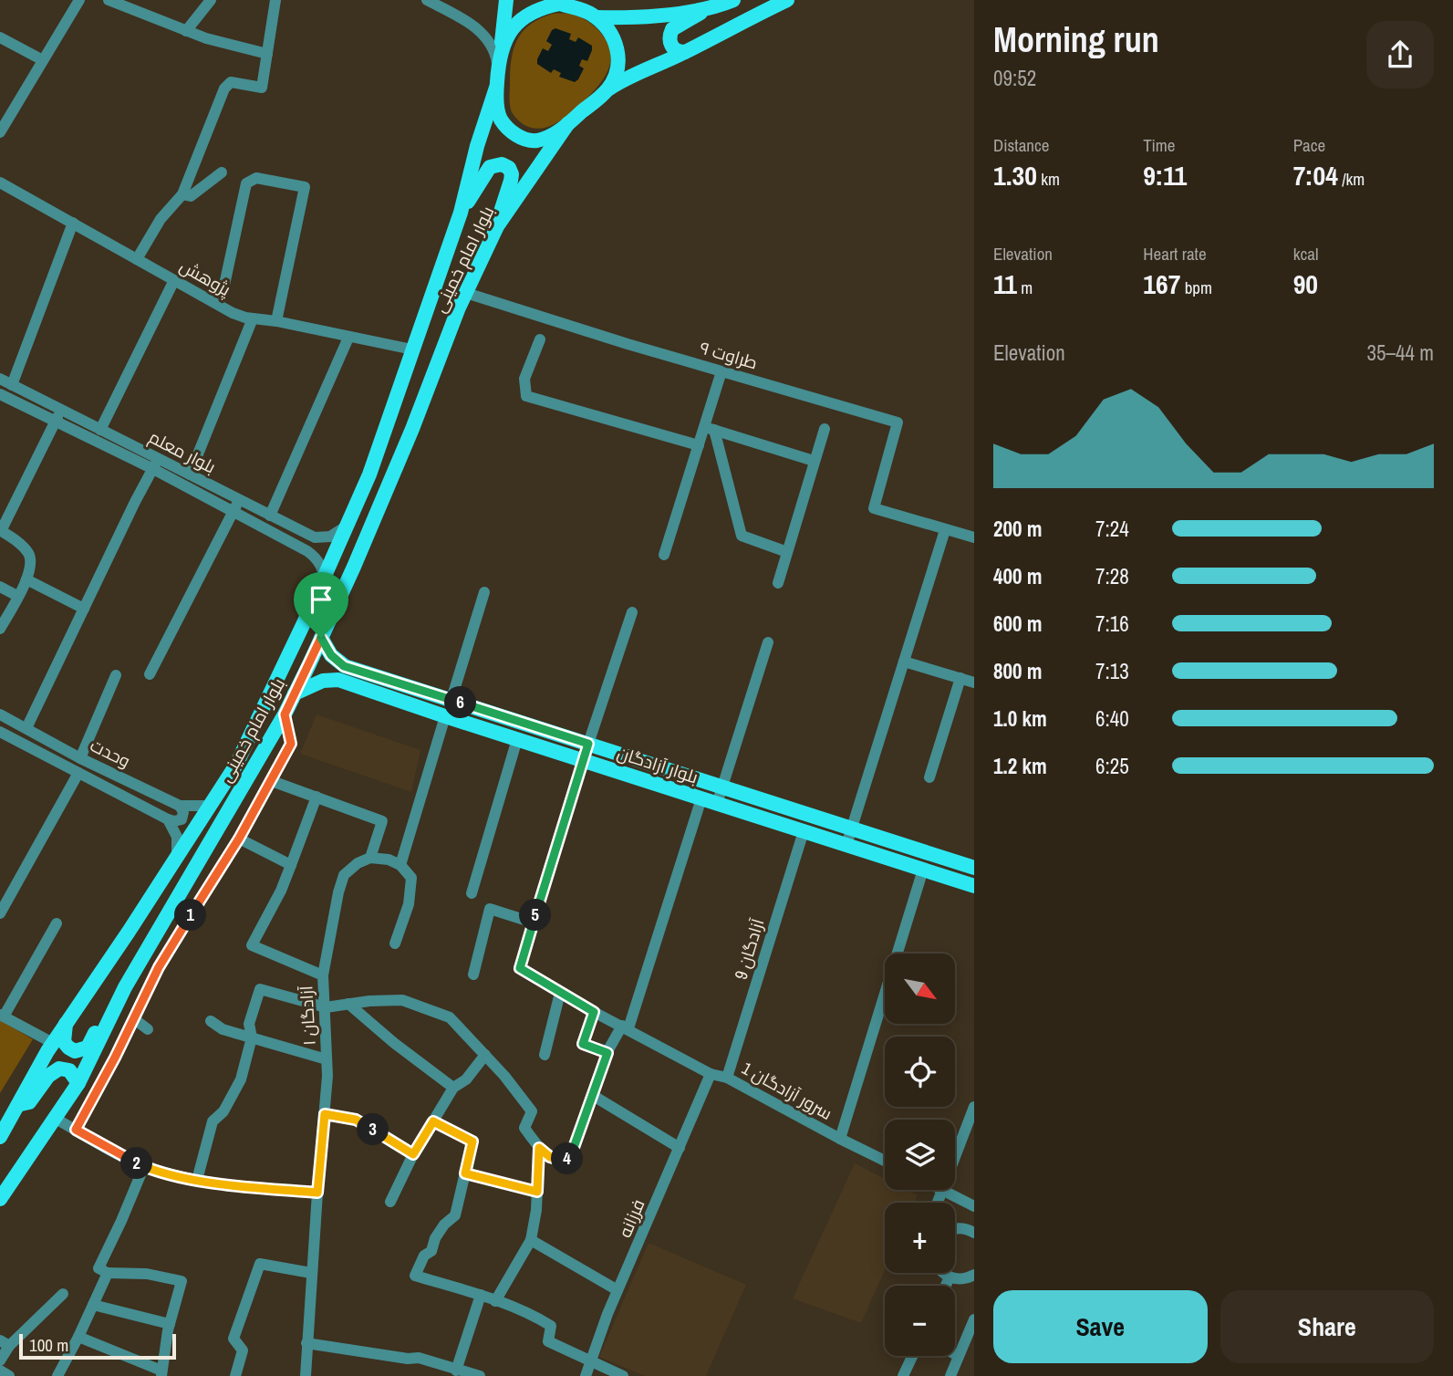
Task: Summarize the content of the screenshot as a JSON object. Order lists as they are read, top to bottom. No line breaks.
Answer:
{"streets":{"main road":["بلوار امام خمینی","بلوار آزادگان"],"street":["پژوهش","طراوت ۹","بلوار معلم","وحدت","آزادگان 9","آزادگان ۱","سرور آزادگان 1","فرزانه"]},"crossings":[["بلوار امام خمینی","پژوهش"],["بلوار امام خمینی","طراوت ۹"],["بلوار امام خمینی","بلوار معلم"],["بلوار امام خمینی","وحدت"],["بلوار امام خمینی","بلوار آزادگان"],["بلوار آزادگان","آزادگان 9"],["آزادگان 9","سرور آزادگان 1"],["سرور آزادگان 1","فرزانه"]],"scale_bar":"100 m","north":"bottom right","page":{"heading":["Morning run","09:52"],"stats":[["Distance","1.30 km"],["Time","9:11"],["Pace","7:04 /km"],["Elevation","11 m"],["Heart rate","167 bpm"],["kcal","90"]],"chart":["Elevation","35–44 m"],"list":[{"name":"200 m","note":"7:24"},{"name":"400 m","note":"7:28"},{"name":"600 m","note":"7:16"},{"name":"800 m","note":"7:13"},{"name":"1.0 km","note":"6:40"},{"name":"1.2 km","note":"6:25"}],"pins":["6","1","5","3","4","2"],"map_buttons":["+","−"],"buttons":["Save","Share"],"scale":"100 m"}}
